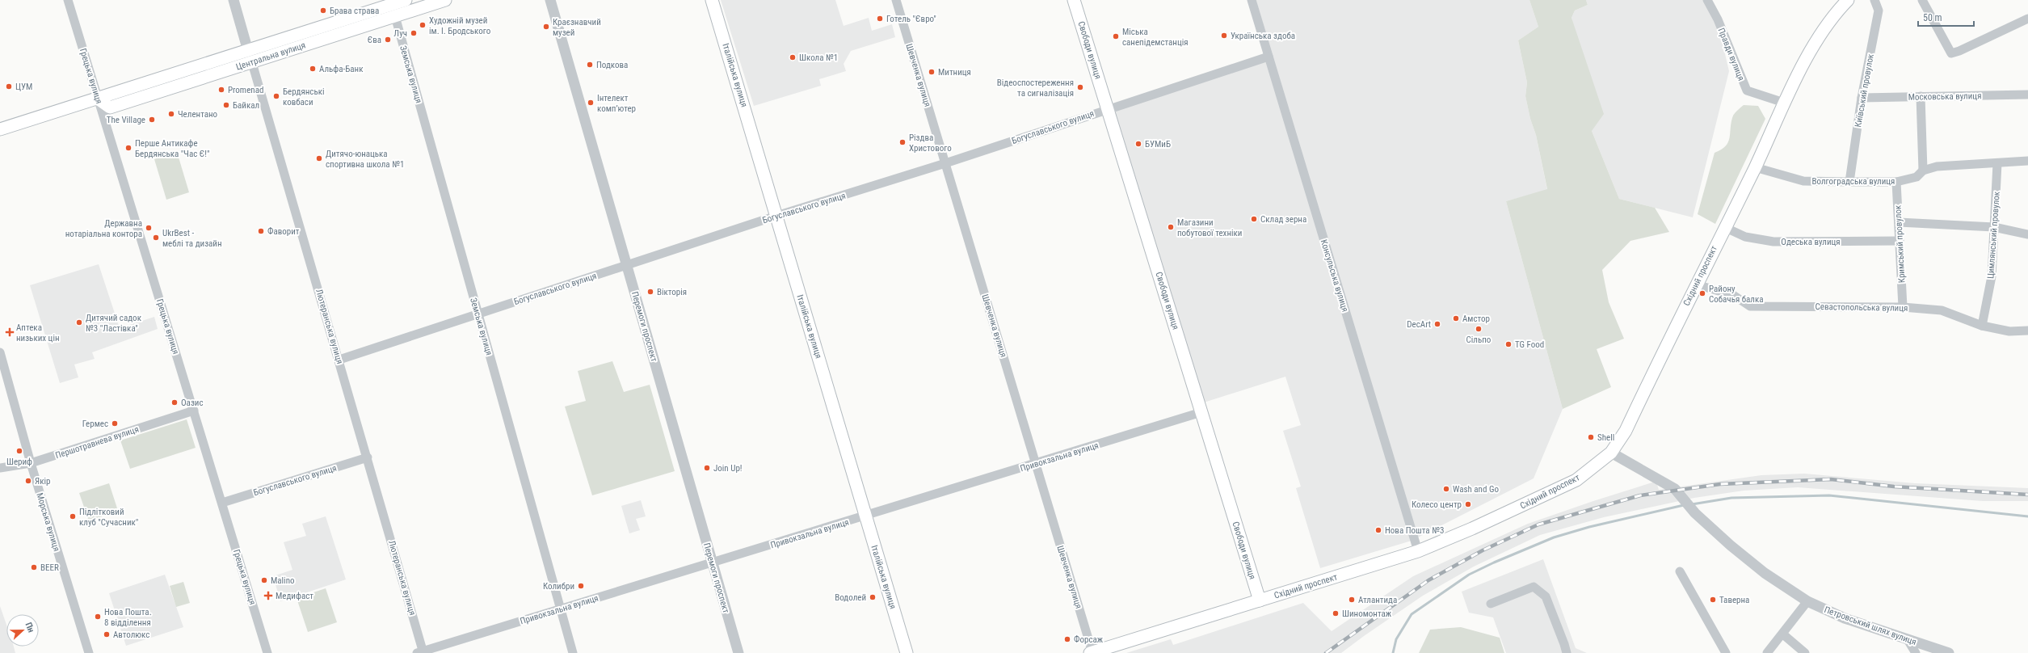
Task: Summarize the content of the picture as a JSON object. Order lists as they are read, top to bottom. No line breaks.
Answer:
{"streets":{"main road":["Свободи вулиця","Центральна вулиця","Італійська вулиця","Східний проспект"],"street":["Правди вулиця","Земська вулиця","Шевченка вулиця","Грецька вулиця","Київський провулок","Московська вулиця","Богуславського вулиця","Волгоградська вулиця","Цимлянський провулок","Одеська вулиця","Кримський провулок","Консульська вулиця","Севастопольська вулиця","Лютеранська вулиця","Перемоги проспект","Першотравнева вулиця","Привокзальна вулиця","Морська вулиця","Петровський шлях вулиця"]},"crossings":[["Свободи вулиця","Богуславського вулиця"],["Свободи вулиця","Східний проспект"],["Свободи вулиця","Привокзальна вулиця"],["Правди вулиця","Східний проспект"],["Центральна вулиця","Земська вулиця"],["Центральна вулиця","Грецька вулиця"],["Центральна вулиця","Лютеранська вулиця"],["Земська вулиця","Богуславського вулиця"],["Земська вулиця","Привокзальна вулиця"],["Італійська вулиця","Богуславського вулиця"],["Італійська вулиця","Привокзальна вулиця"],["Шевченка вулиця","Богуславського вулиця"],["Шевченка вулиця","Східний проспект"],["Шевченка вулиця","Привокзальна вулиця"],["Грецька вулиця","Богуславського вулиця"],["Грецька вулиця","Першотравнева вулиця"],["Київський провулок","Московська вулиця"],["Київський провулок","Волгоградська вулиця"],["Богуславського вулиця","Консульська вулиця"],["Богуславського вулиця","Лютеранська вулиця"],["Богуславського вулиця","Перемоги проспект"],["Волгоградська вулиця","Цимлянський провулок"],["Волгоградська вулиця","Кримський провулок"],["Волгоградська вулиця","Східний проспект"],["Цимлянський провулок","Севастопольська вулиця"],["Одеська вулиця","Кримський провулок"],["Одеська вулиця","Східний проспект"],["Кримський провулок","Севастопольська вулиця"],["Консульська вулиця","Східний проспект"],["Східний проспект","Севастопольська вулиця"],["Східний проспект","Петровський шлях вулиця"],["Лютеранська вулиця","Привокзальна вулиця"],["Перемоги проспект","Привокзальна вулиця"],["Першотравнева вулиця","Морська вулиця"]],"places":{"other":["Брава страва","Готель \"Євро\"","Художній музей ім. І. Бродського","Краєзнавчий музей","Луч","Українська здоба","Міська санепідемстанція","Єва","Школа №1","Подкова","Альфа-Банк","Митниця","ЦУМ","Відеоспостереження та сигналізація","Promenad","Бердянські ковбаси","Інтелект комп’ютер","Байкал","Челентано","The Village","Різдва Христового","БУМиБ","Перше Антикафе Бердянська \"Час Є!\"","Дитячо-юнацька спортивна школа №1","Склад зерна","Магазини побутової техніки","Державна нотаріальна контора","Фаворит","UkrBest - меблі та дизайн","Вікторія","Району Собачья балка","Амстор","Дитячий садок №3 \"Ластівка\"","DecArt","Сільпо","TG Food","Оазис","Гермес","Shell","Шериф","Join Up!","Якір","Wash and Go","Колесо центр","Підлітковий клуб \"Сучасник\"","Нова Пошта №3","BEER","Malino","Колибри","Водолей","Атлантида","Таверна","Шиномонтаж","Нова Пошта. 8 відділення","Автолюкс","Форсаж"],"health":["Аптека низьких цін","Медифаст"]},"scale_bar":"50 m","north":"right"}
